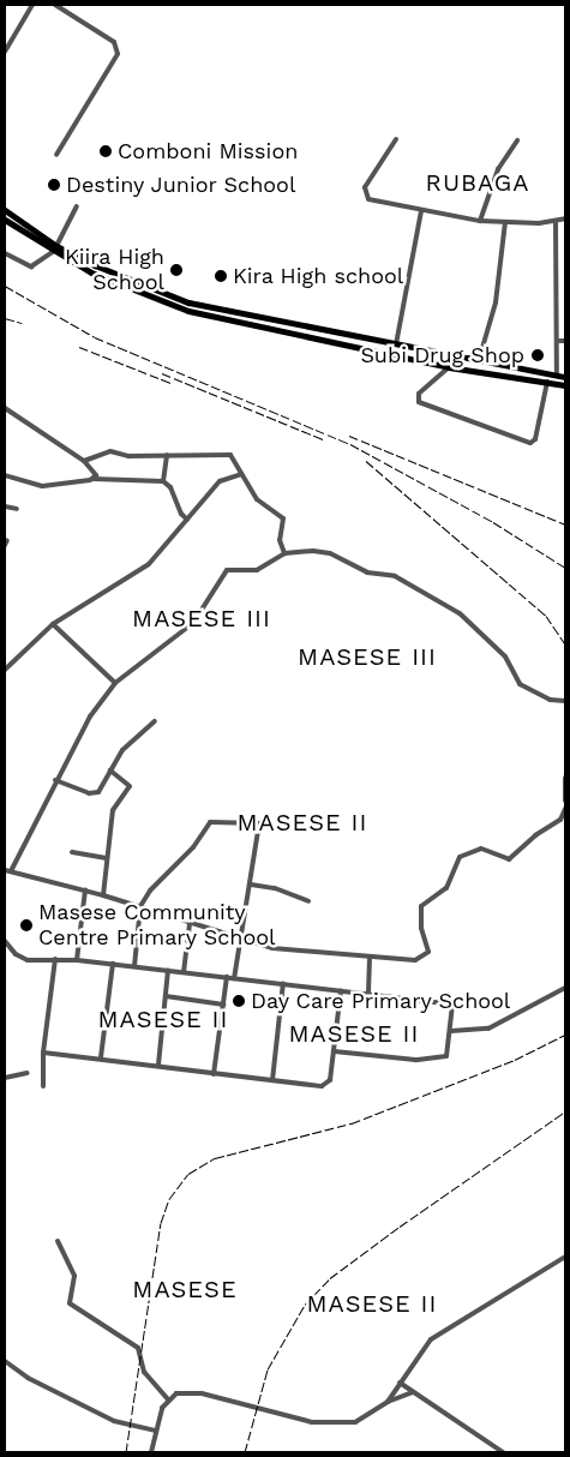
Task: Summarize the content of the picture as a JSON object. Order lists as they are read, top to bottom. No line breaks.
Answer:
{"districts":["RUBAGA","MASESE III","MASESE III","MASESE II","MASESE II","MASESE II","MASESE","MASESE II"],"places":["Comboni Mission","Destiny Junior School","Kiira High School","Kira High school","Subi Drug Shop","Masese Community Centre Primary School","Day Care Primary School"]}
